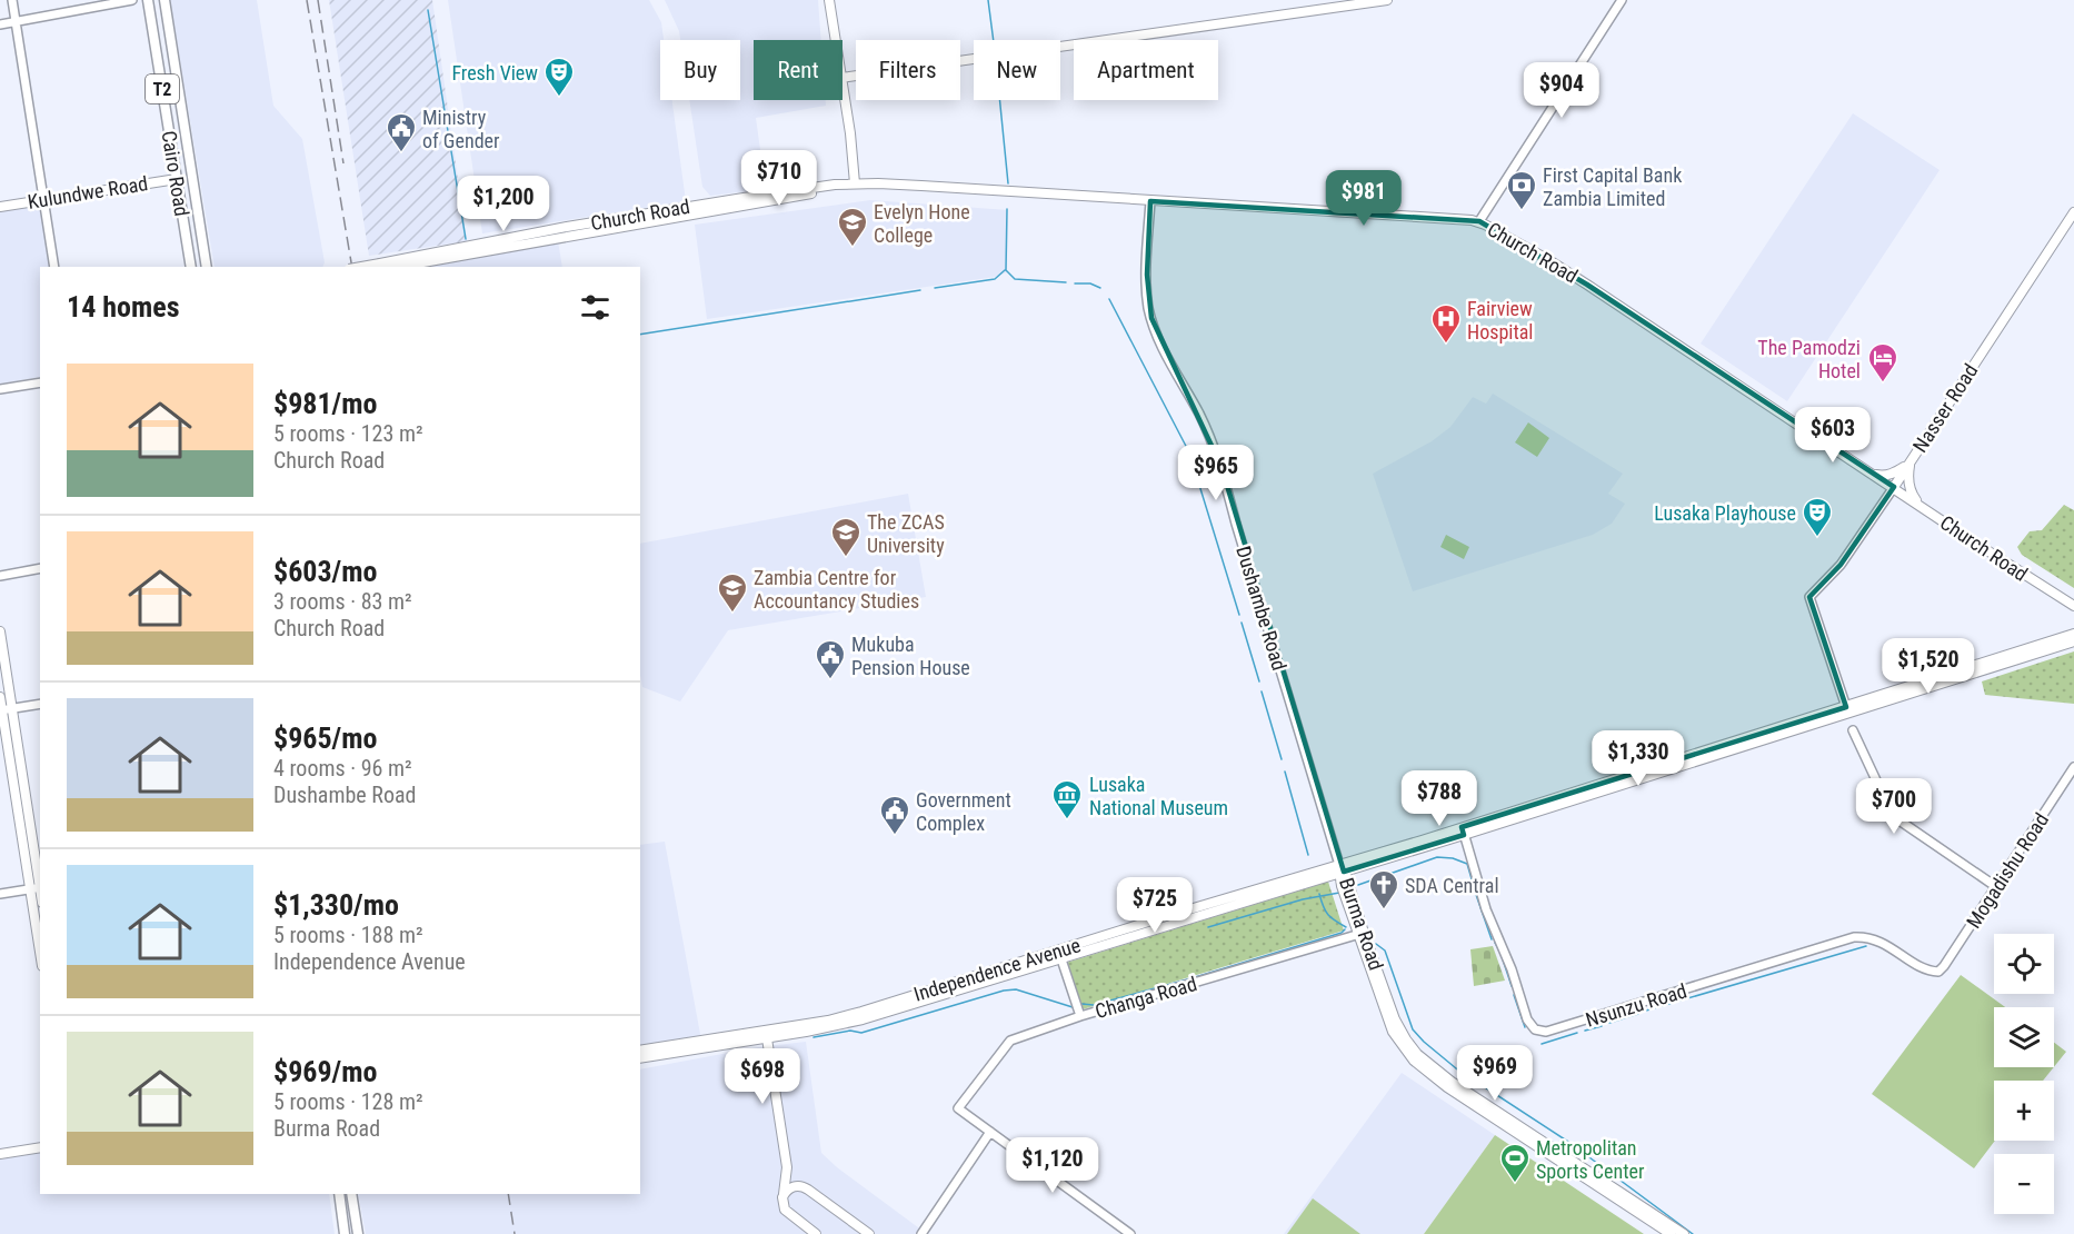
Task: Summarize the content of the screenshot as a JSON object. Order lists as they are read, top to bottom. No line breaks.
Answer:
{"streets":{"main road":["T2","Cairo Road","Kulundwe Road","Church Road","Nasser Road","Burma Road","Independence Avenue"],"street":["Dushambe Road","Mogadishu Road","Changa Road","Nsunzu Road"]},"crossings":[["Cairo Road","Kulundwe Road"],["Church Road","Nasser Road"],["Church Road","Dushambe Road"],["Nasser Road","Independence Avenue"],["Dushambe Road","Burma Road"],["Dushambe Road","Independence Avenue"],["Mogadishu Road","Nsunzu Road"],["Burma Road","Independence Avenue"],["Burma Road","Changa Road"],["Independence Avenue","Nsunzu Road"]],"places":{"theatre":["Fresh View","Lusaka Playhouse"],"public building":["Ministry of Gender","Mukuba Pension House","Government Complex"],"bank":["First Capital Bank Zambia Limited"],"school or university":["Evelyn Hone College","The ZCAS University","Zambia Centre for Accountancy Studies"],"hospital":["Fairview Hospital"],"hotel":["The Pamodzi Hotel"],"museum":["Lusaka National Museum"],"church":["SDA Central"],"sports":["Metropolitan Sports Center"]},"page":{"chip":["Buy","Rent","Filters","New","Apartment"],"price":["$904","$710","$981","$1,200","$603","$965","$1,520","$1,330","$788","$700","$725","$969","$698","$1,120"],"heading":"14 homes","list":[{"name":"$981/mo","note":"5 rooms · 123 m² · Church Road"},{"name":"$603/mo","note":"3 rooms · 83 m² · Church Road"},{"name":"$965/mo","note":"4 rooms · 96 m² · Dushambe Road"},{"name":"$1,330/mo","note":"5 rooms · 188 m² · Independence Avenue"},{"name":"$969/mo","note":"5 rooms · 128 m² · Burma Road"}],"map_buttons":["+","−"]}}
